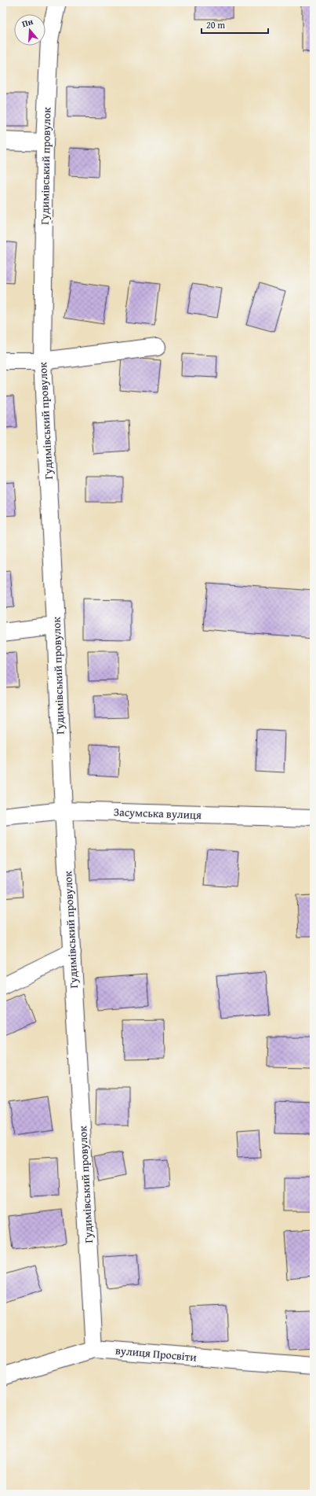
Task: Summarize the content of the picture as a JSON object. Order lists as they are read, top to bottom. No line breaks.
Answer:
{"streets":{"street":["Гудимівський провулок","Засумська вулиця","вулиця Просвіти"]},"crossings":[["Гудимівський провулок","Засумська вулиця"],["Гудимівський провулок","вулиця Просвіти"]],"scale_bar":"20 m","north":"top"}
